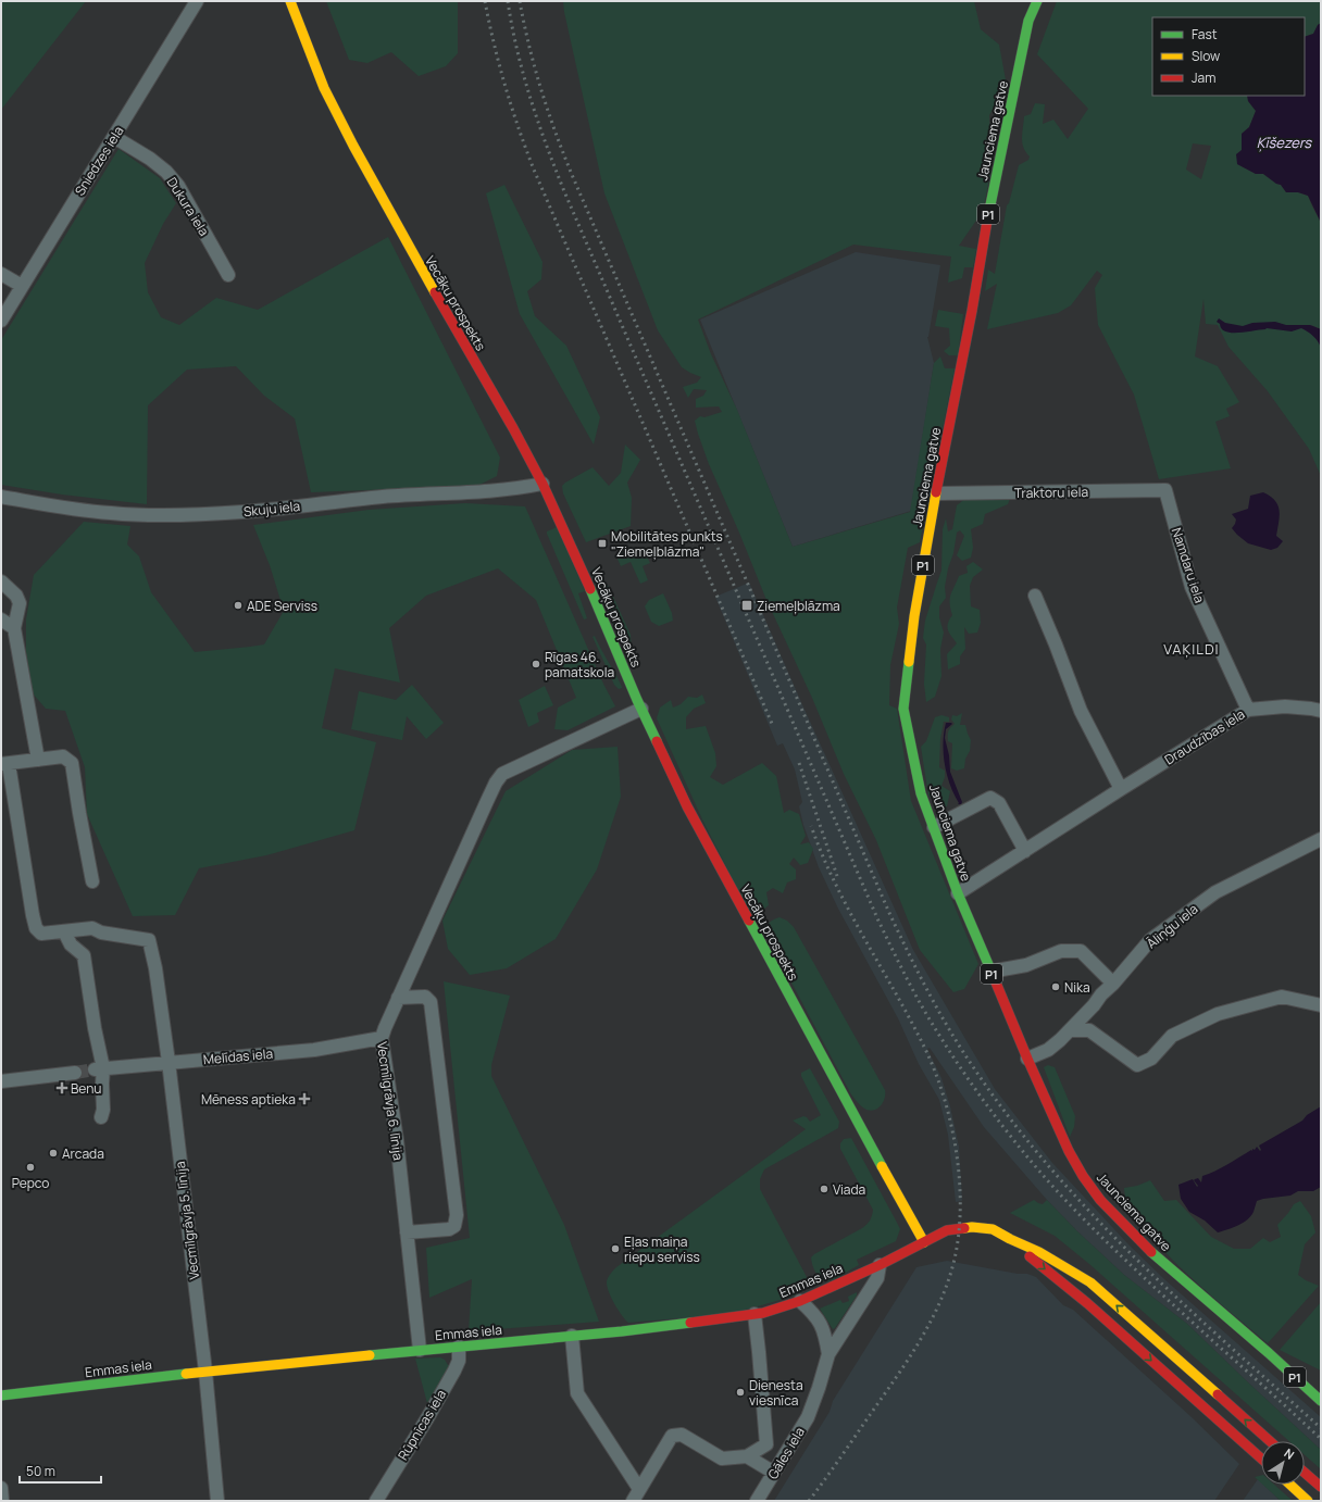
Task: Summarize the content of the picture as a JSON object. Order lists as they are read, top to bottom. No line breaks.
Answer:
{"streets":{"main road":["Jaunciema gatve","P1","Vecāķu prospekts","Emmas iela"],"street":["Sniedzes iela","Dukura iela","Traktoru iela","Skuju iela","Namdaru iela","Draudzības iela","Āliņģu iela","Melīdas iela","Vecmīlgrāvja 6. līnija","Vecmīlgrāvja 5. līnija","Rūpnīcas iela","Gāles iela"]},"crossings":[["Jaunciema gatve","P1"],["Jaunciema gatve","Traktoru iela"],["Jaunciema gatve","Draudzības iela"],["Jaunciema gatve","Āliņģu iela"],["Sniedzes iela","Dukura iela"],["Vecāķu prospekts","Skuju iela"],["Vecāķu prospekts","Vecmīlgrāvja 6. līnija"],["Vecāķu prospekts","Emmas iela"],["Traktoru iela","Namdaru iela"],["Namdaru iela","Draudzības iela"],["Melīdas iela","Vecmīlgrāvja 6. līnija"],["Melīdas iela","Vecmīlgrāvja 5. līnija"],["Vecmīlgrāvja 6. līnija","Emmas iela"],["Vecmīlgrāvja 5. līnija","Emmas iela"],["Emmas iela","Rūpnīcas iela"],["Emmas iela","Gāles iela"]],"districts":["VAĶILDI"],"water":["Ķīšezers"],"places":{"transit":["Mobilitātes punkts \"Ziemeļblāzma\"","Ziemeļblāzma"],"other":["ADE Serviss","Rīgas 46. pamatskola","Nika","Arcada","Pepco","Viada","Eļas maiņa riepu serviss","Dienesta viesnīca"],"health":["Benu","Mēness aptieka"]},"legend":["Fast","Slow","Jam"],"scale_bar":"50 m","north":"top right"}
